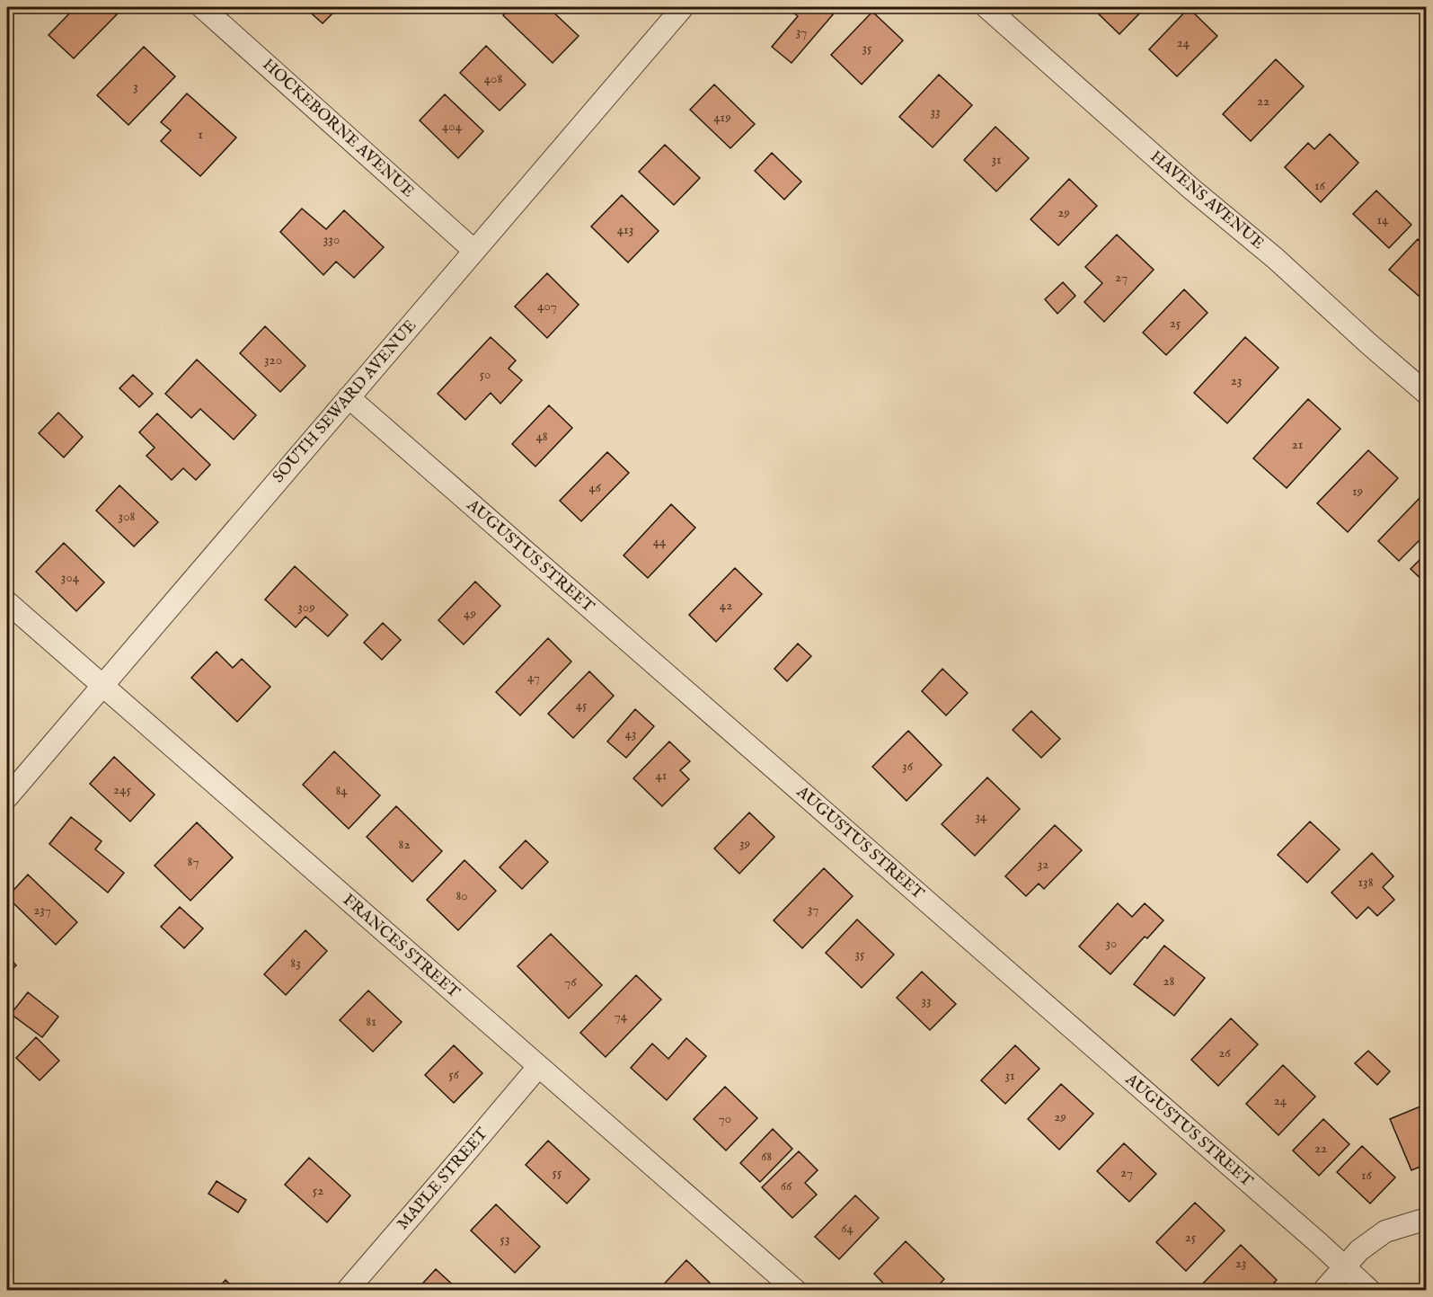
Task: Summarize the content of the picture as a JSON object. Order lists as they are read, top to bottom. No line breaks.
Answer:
{"streets":{"street":["HOCKEBORNE AVENUE","HAVENS AVENUE","SOUTH SEWARD AVENUE","AUGUSTUS STREET","FRANCES STREET","MAPLE STREET"]},"crossings":[["HOCKEBORNE AVENUE","SOUTH SEWARD AVENUE"],["SOUTH SEWARD AVENUE","AUGUSTUS STREET"],["SOUTH SEWARD AVENUE","FRANCES STREET"],["FRANCES STREET","MAPLE STREET"]],"house_numbers":["37","24","35","408","3","22","33","419","404","1","31","16","29","14","413","330","27","407","25","320","50","23","48","21","46","19","308","44","304","42","309","49","47","45","43","36","41","245","84","34","39","82","87","32","138","80","37","237","30","35","83","28","76","33","74","81","26","56","31","24","29","70","22","68","55","27","16","66","52","64","25","53","23"]}
